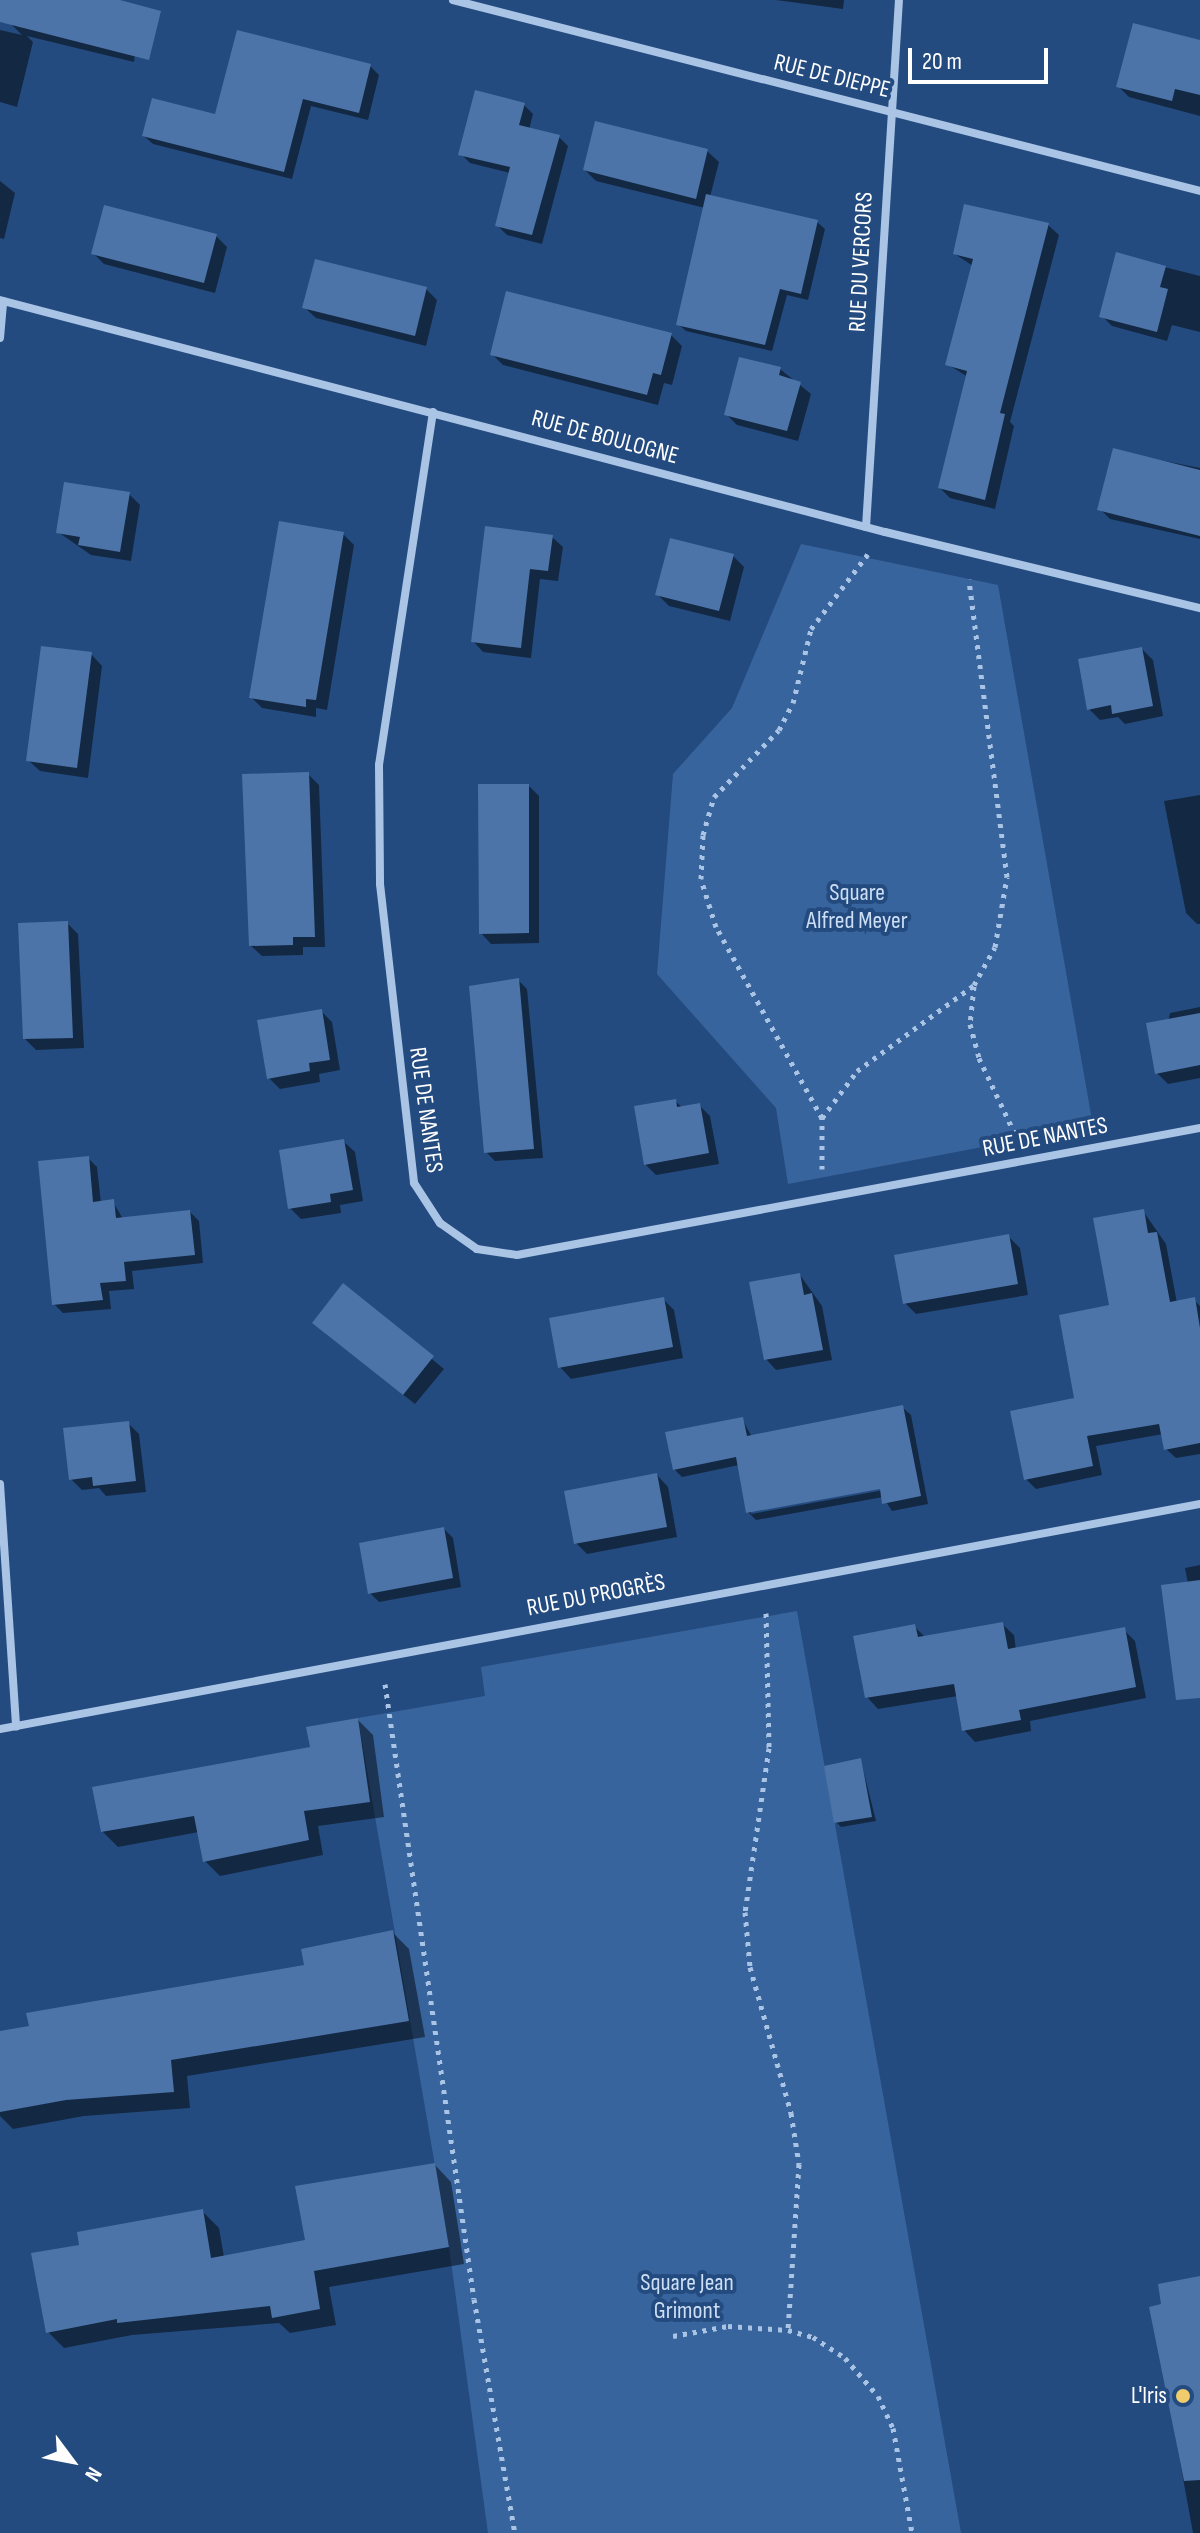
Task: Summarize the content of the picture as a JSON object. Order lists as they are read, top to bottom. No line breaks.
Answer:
{"streets":{"street":["RUE DE DIEPPE","RUE DU VERCORS","RUE DE BOULOGNE","RUE DE NANTES","RUE DU PROGRÈS"]},"crossings":[["RUE DE DIEPPE","RUE DU VERCORS"],["RUE DU VERCORS","RUE DE BOULOGNE"],["RUE DE BOULOGNE","RUE DE NANTES"]],"parks":["Square Alfred Meyer","Square Jean Grimont"],"places":["L'Iris"],"scale_bar":"20 m","north":"bottom right"}
